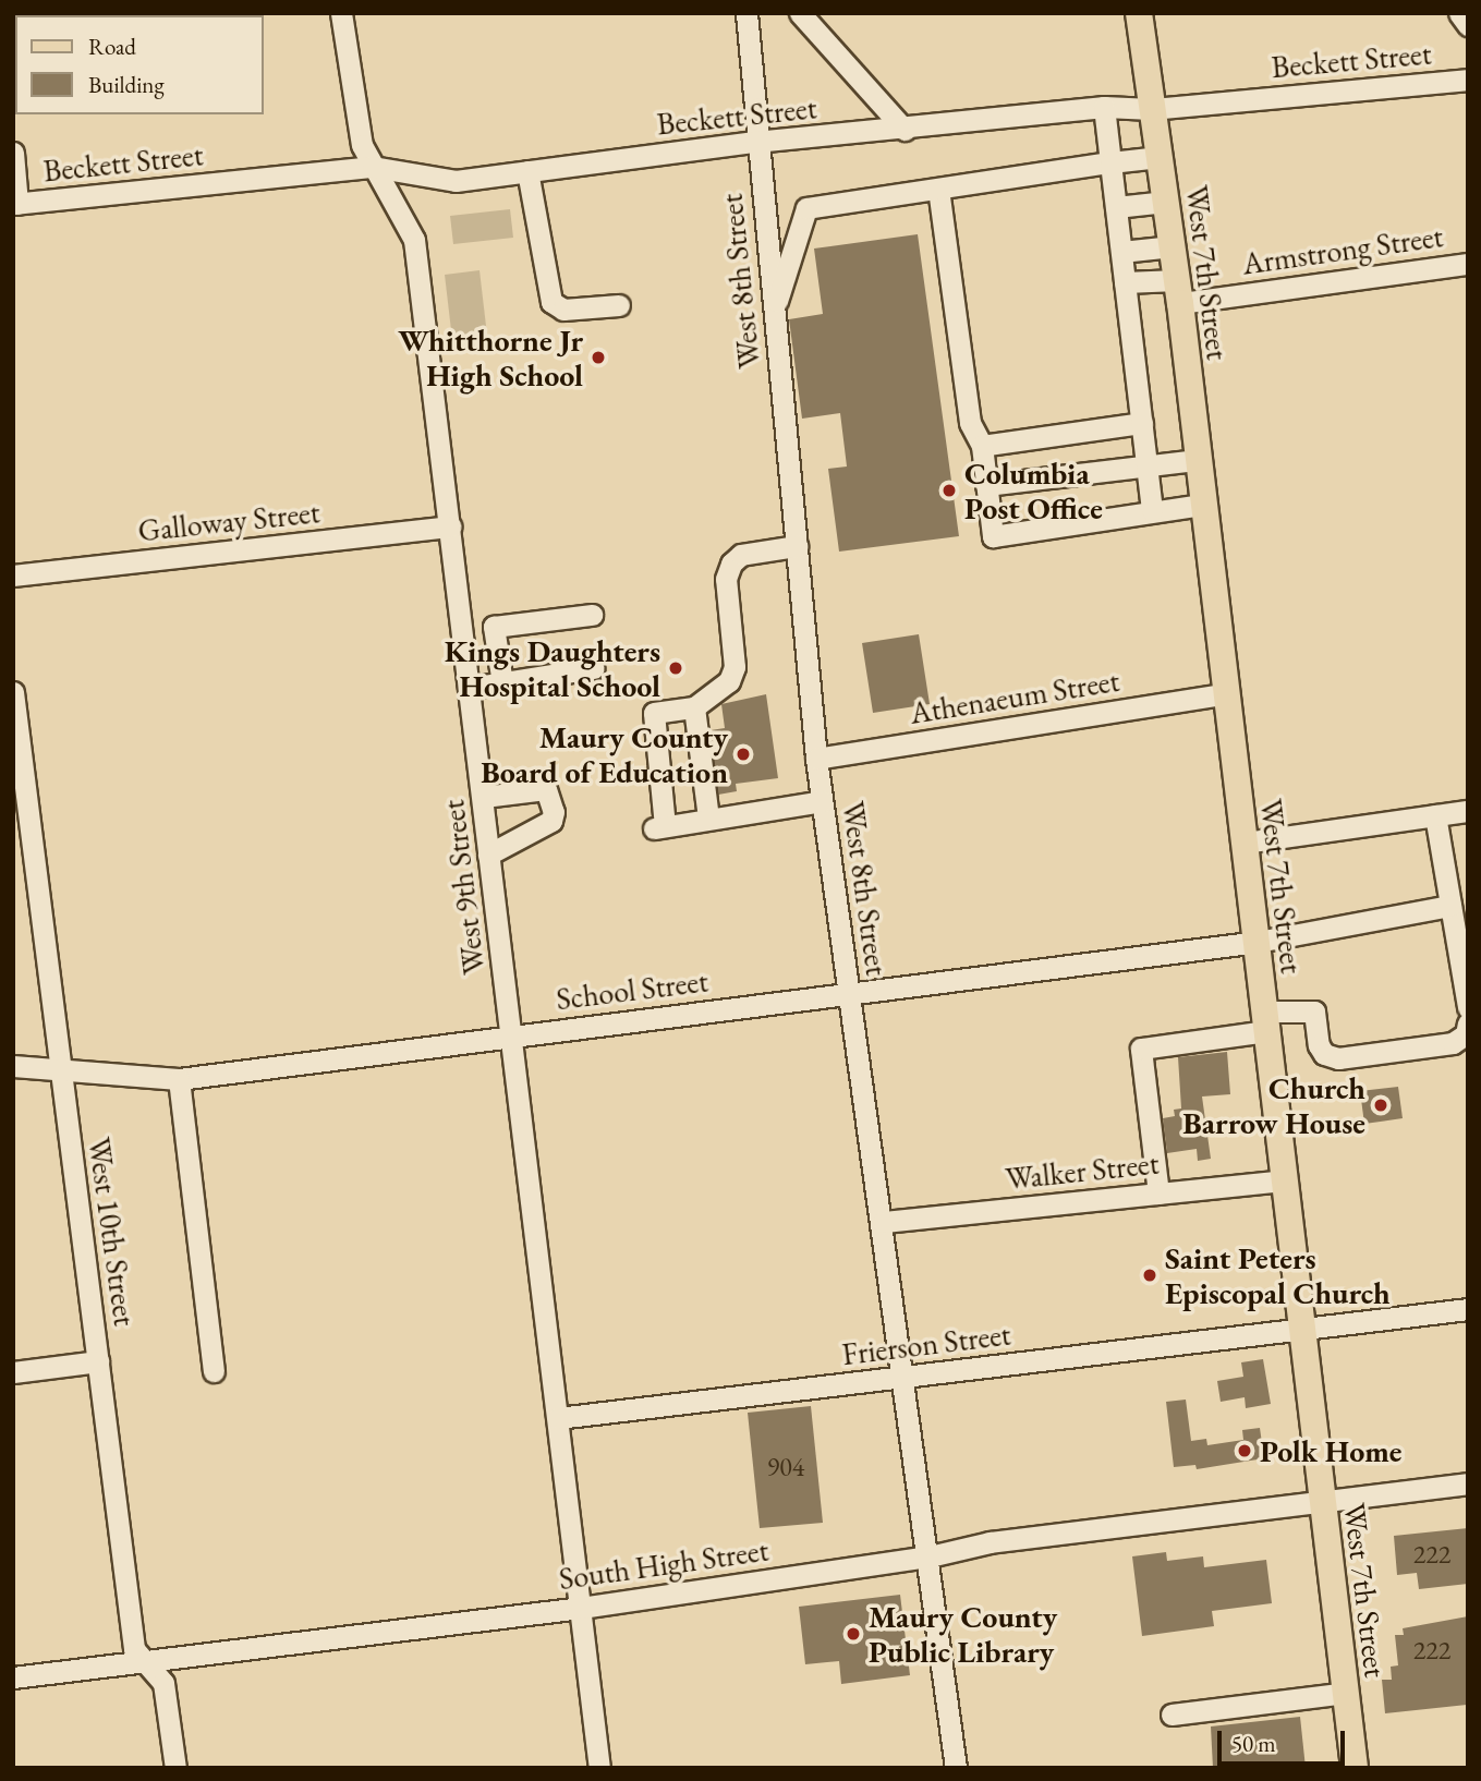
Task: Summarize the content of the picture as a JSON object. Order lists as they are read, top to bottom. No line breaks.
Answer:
{"streets":{"main road":["West 7th Street"],"street":["Beckett Street","Armstrong Street","West 8th Street","Galloway Street","Athenaeum Street","West 9th Street","School Street","Walker Street","West 10th Street","Frierson Street","South High Street"]},"crossings":[["Beckett Street","West 7th Street"],["Beckett Street","West 8th Street"],["Beckett Street","West 9th Street"],["Armstrong Street","West 7th Street"],["West 7th Street","Athenaeum Street"],["West 7th Street","School Street"],["West 7th Street","Walker Street"],["West 7th Street","Frierson Street"],["West 7th Street","South High Street"],["West 8th Street","Athenaeum Street"],["West 8th Street","School Street"],["West 8th Street","Walker Street"],["West 8th Street","Frierson Street"],["West 8th Street","South High Street"],["Galloway Street","West 9th Street"],["West 9th Street","School Street"],["West 9th Street","Frierson Street"],["West 9th Street","South High Street"],["School Street","West 10th Street"],["West 10th Street","South High Street"]],"places":["Whitthorne Jr High School","Columbia Post Office","Kings Daughters Hospital School","Maury County Board of Education","Church Barrow House","Saint Peters Episcopal Church","Polk Home","Maury County Public Library"],"house_numbers":["904","222","222"],"legend":["Road","Building"],"scale_bar":"50 m"}
